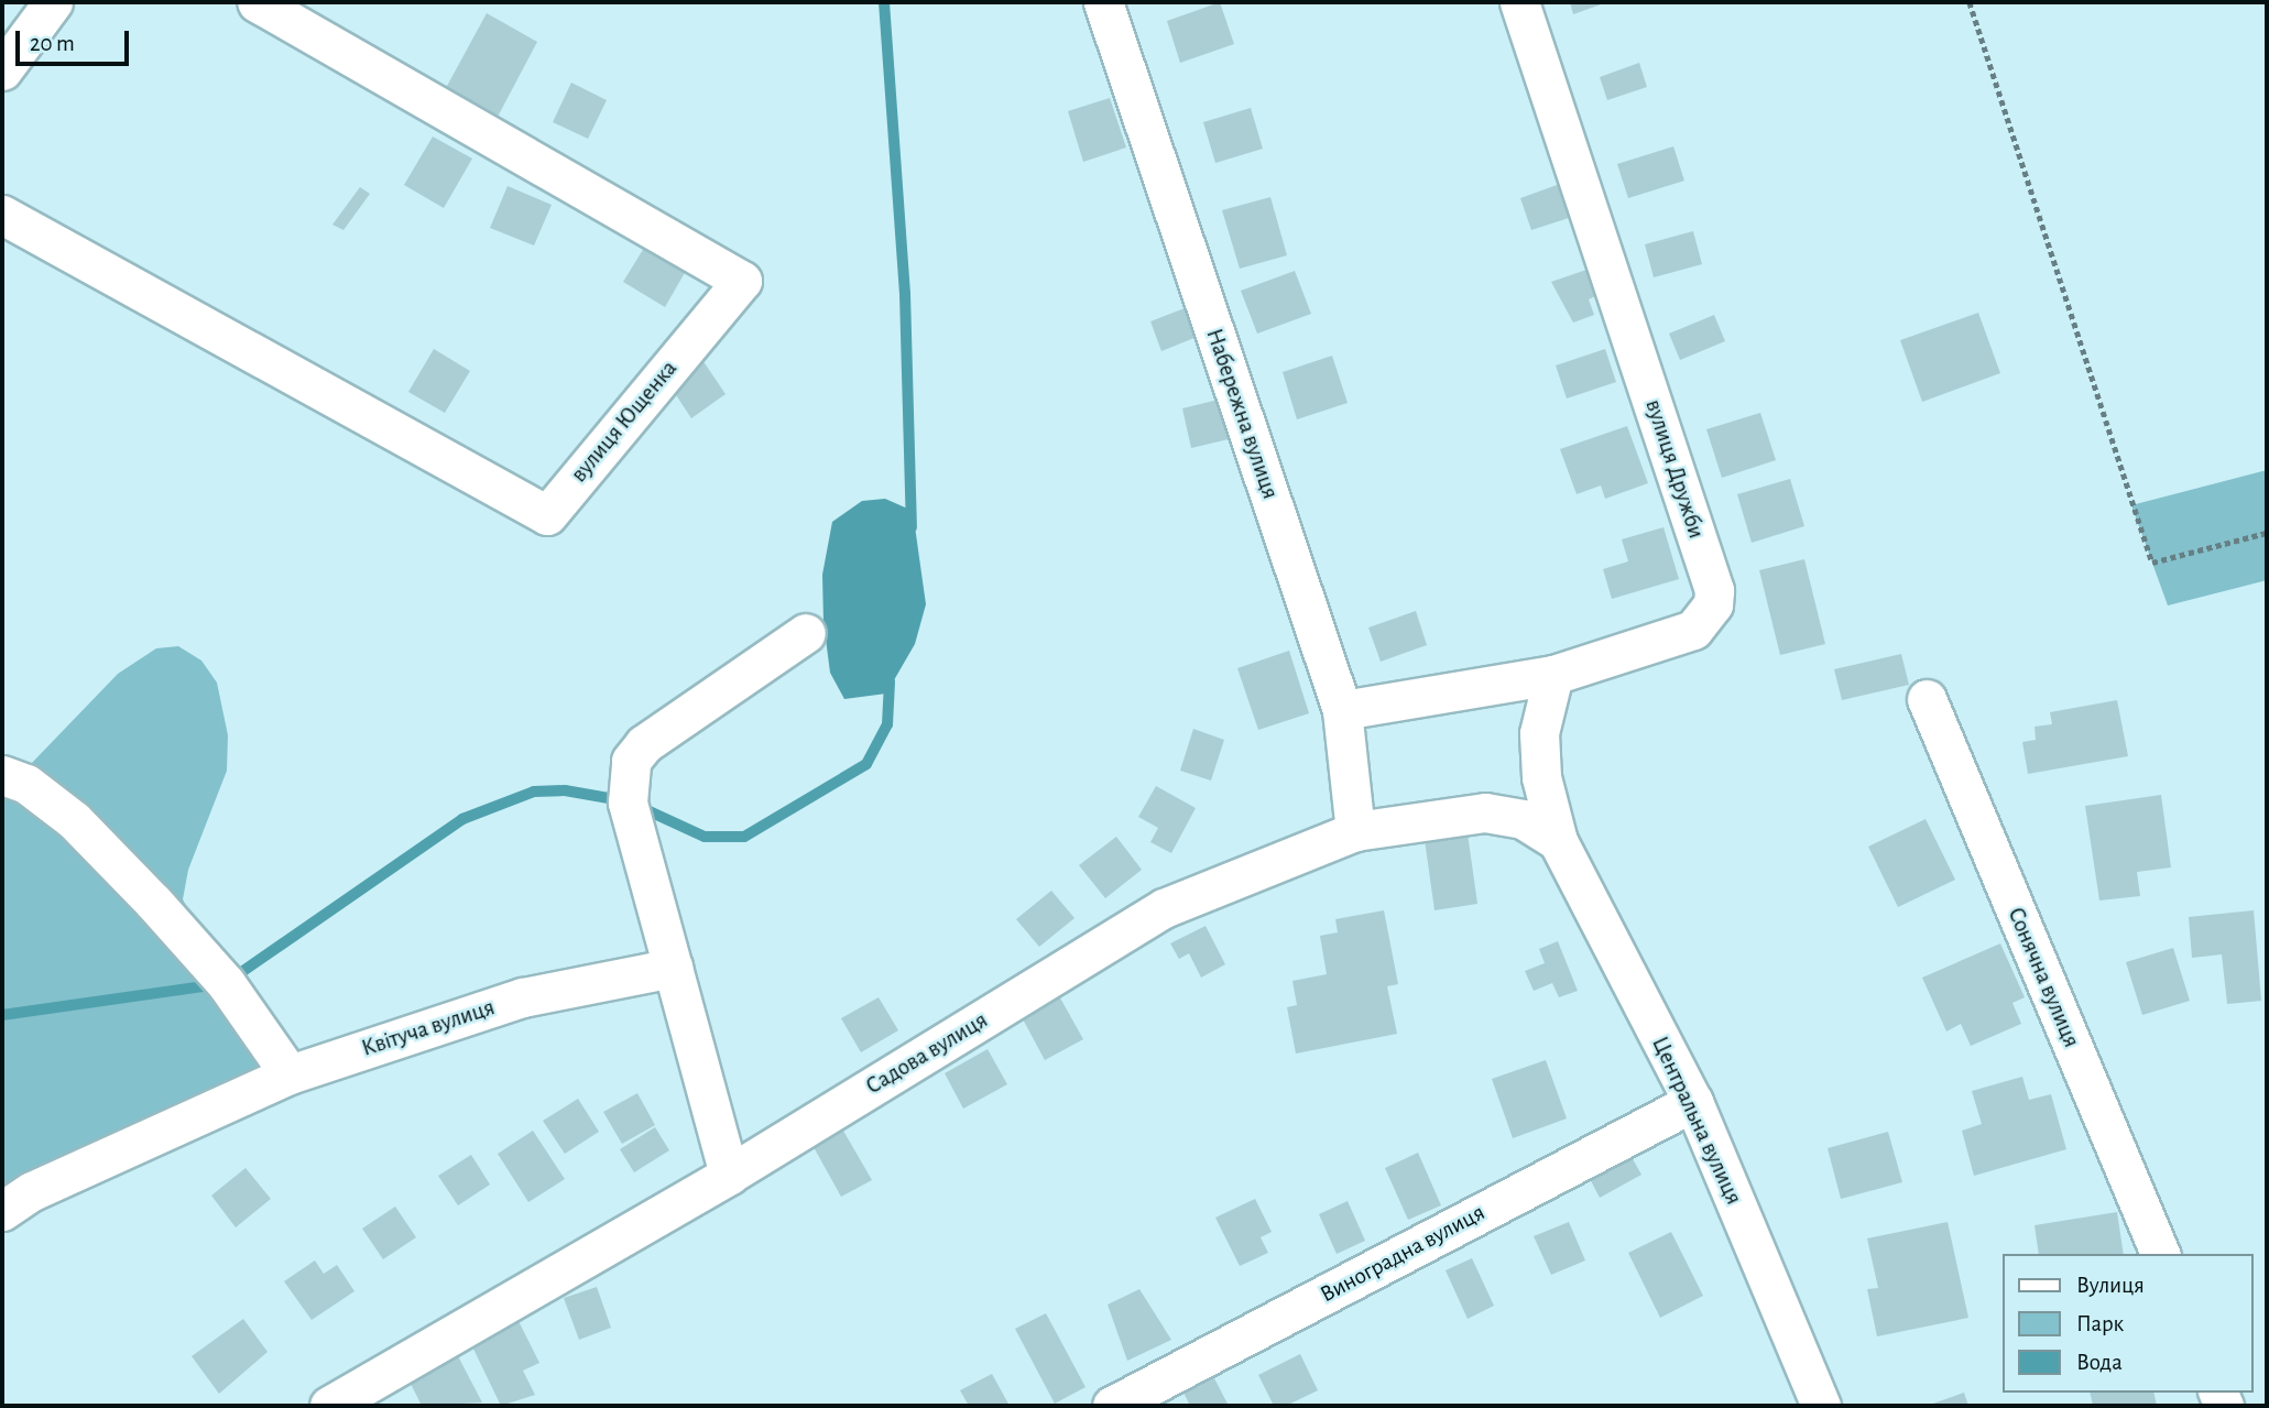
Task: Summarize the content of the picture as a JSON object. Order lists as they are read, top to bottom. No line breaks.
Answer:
{"streets":{"street":["Набережна вулиця","вулиця Ющенка","вулиця Дружби","Сонячна вулиця","Квітуча вулиця","Садова вулиця","Центральна вулиця","Виноградна вулиця"]},"crossings":[["Набережна вулиця","вулиця Дружби"],["Набережна вулиця","Садова вулиця"],["Садова вулиця","Центральна вулиця"],["Центральна вулиця","Виноградна вулиця"]],"legend":["Вулиця","Парк","Вода"],"scale_bar":"20 m"}
